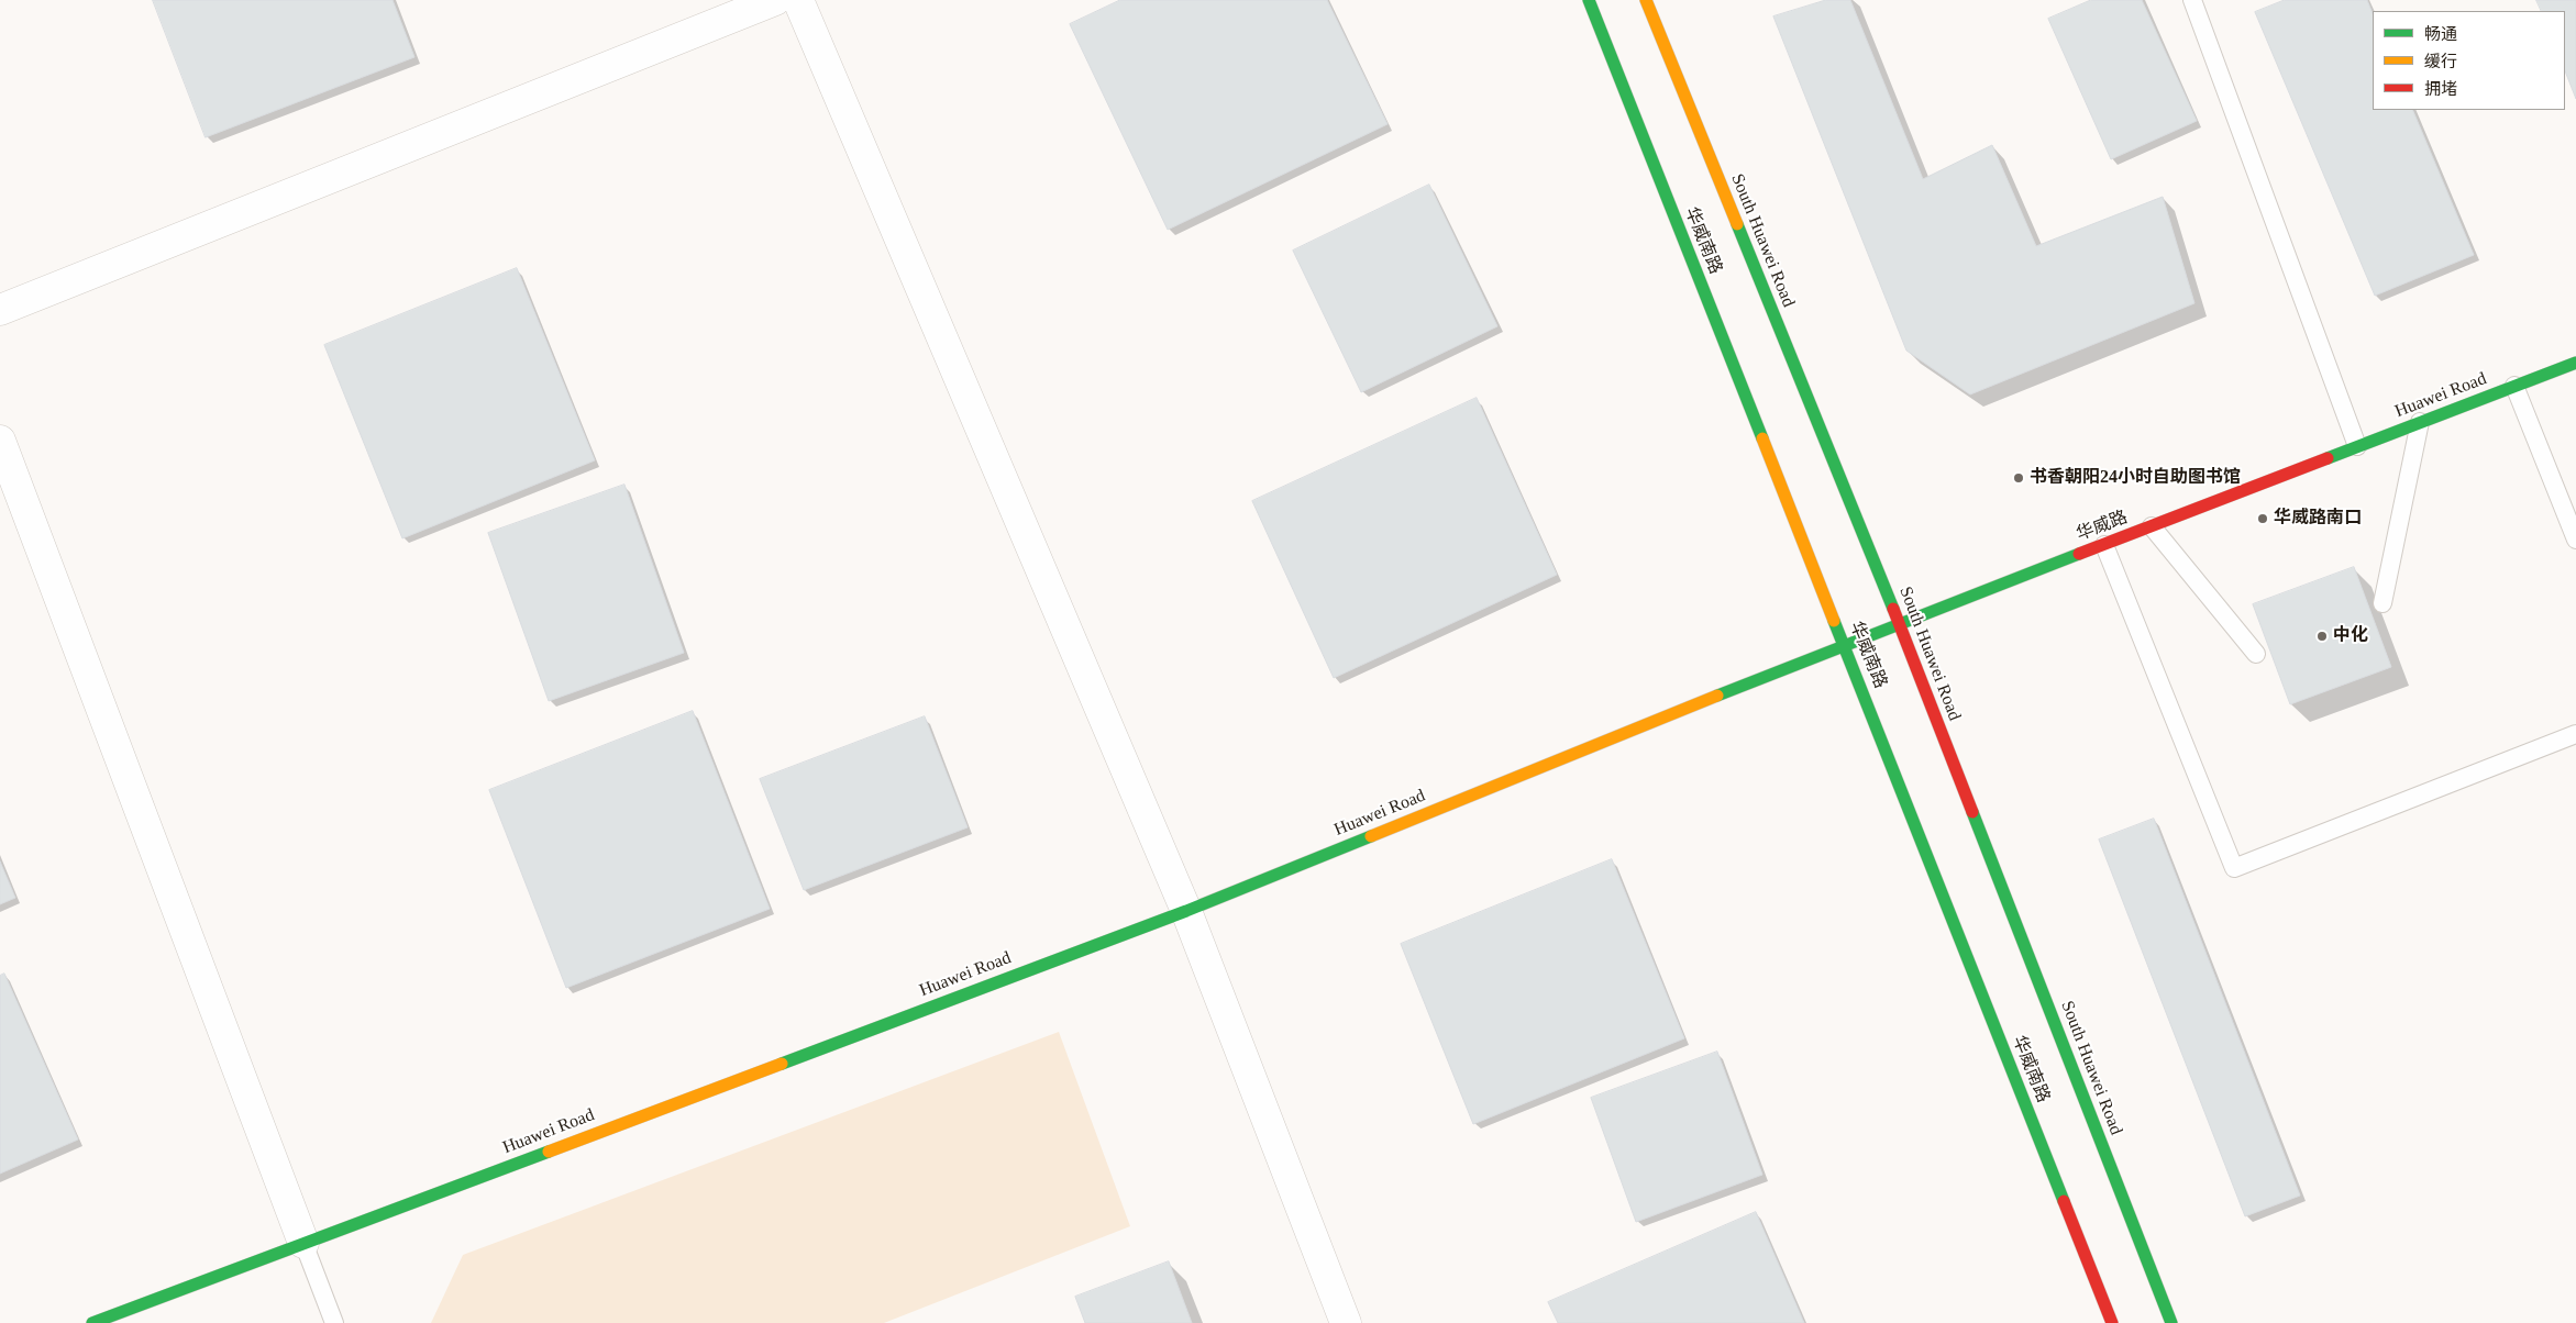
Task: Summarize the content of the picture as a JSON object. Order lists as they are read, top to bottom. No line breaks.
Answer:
{"streets":{"main road":["华威南路","South Huawei Road","Huawei Road","华威路"]},"crossings":[["华威南路","Huawei Road"],["华威南路","华威路"],["South Huawei Road","华威路"],["Huawei Road","华威路"]],"places":["书香朝阳24小时自助图书馆","华威路南口","中化"],"legend":["畅通","缓行","拥堵"]}
